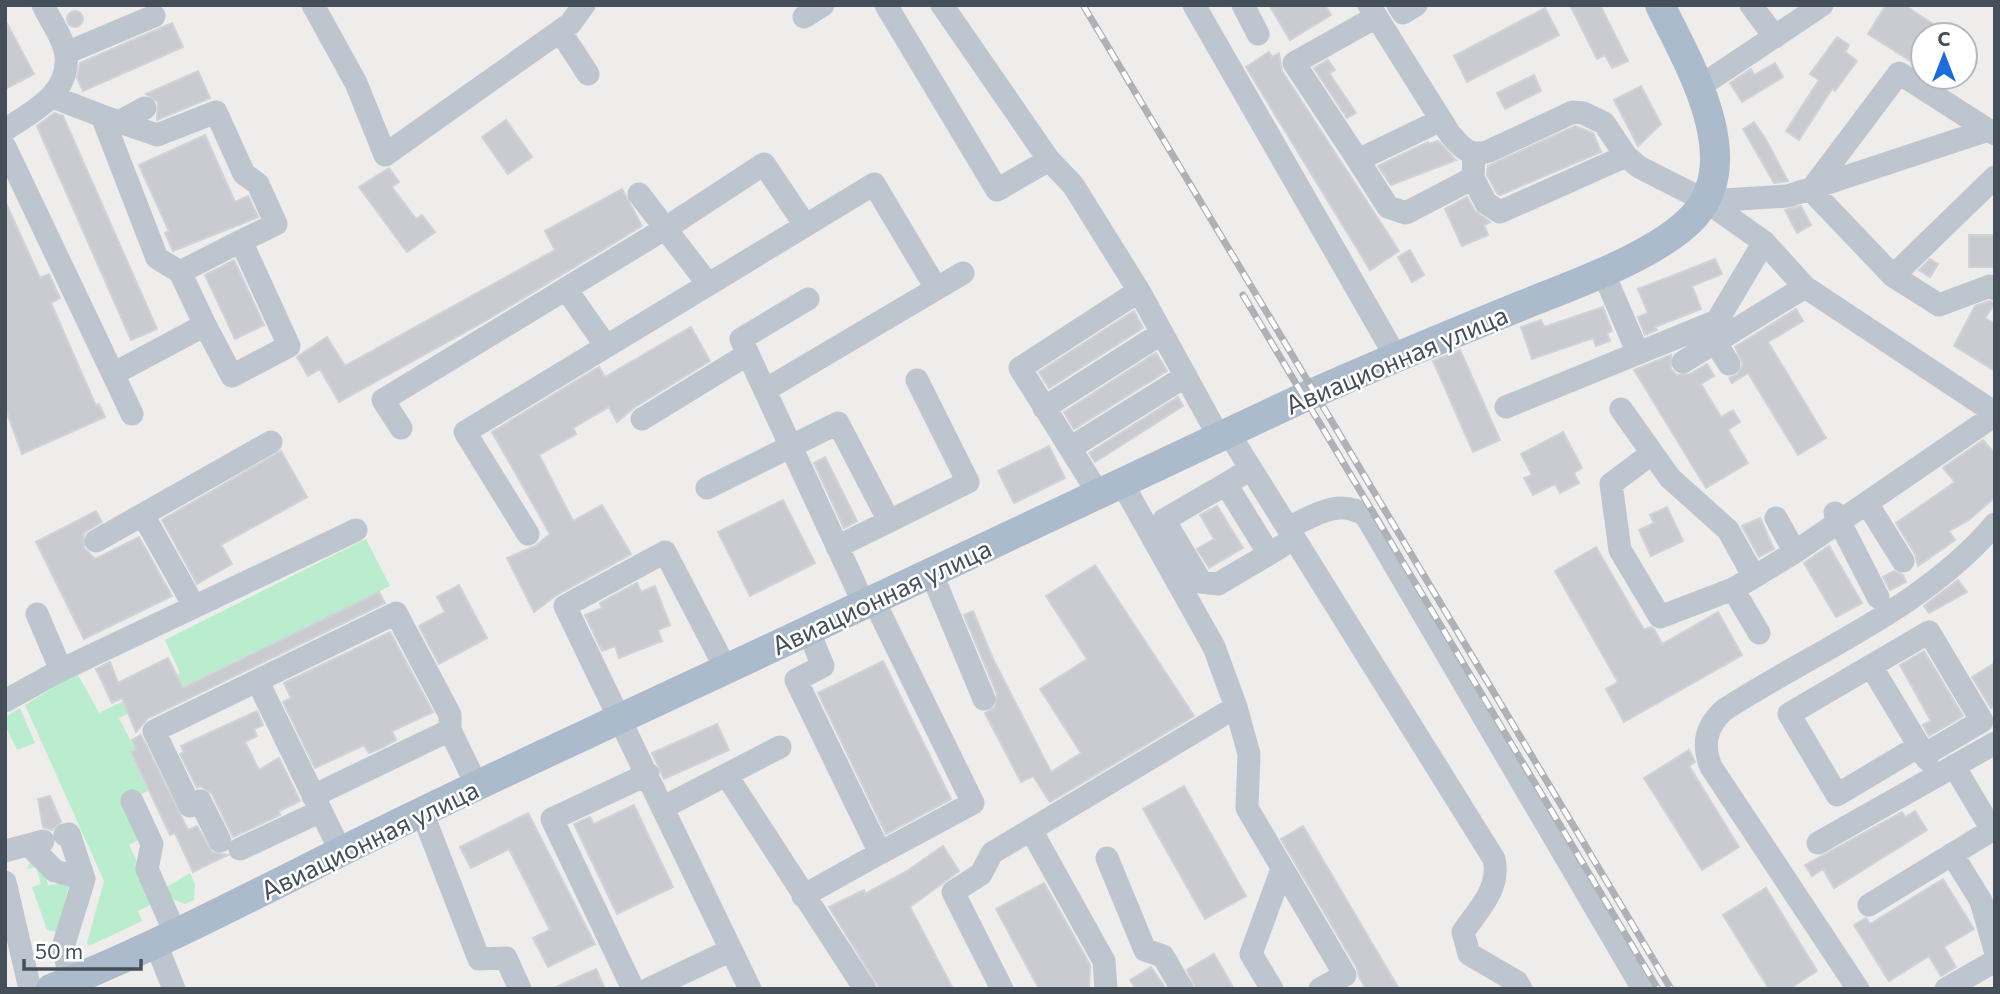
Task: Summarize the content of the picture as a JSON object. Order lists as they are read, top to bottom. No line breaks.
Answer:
{"streets":{"main road":["Авиационная улица"]},"scale_bar":"50 m","north":"top"}
